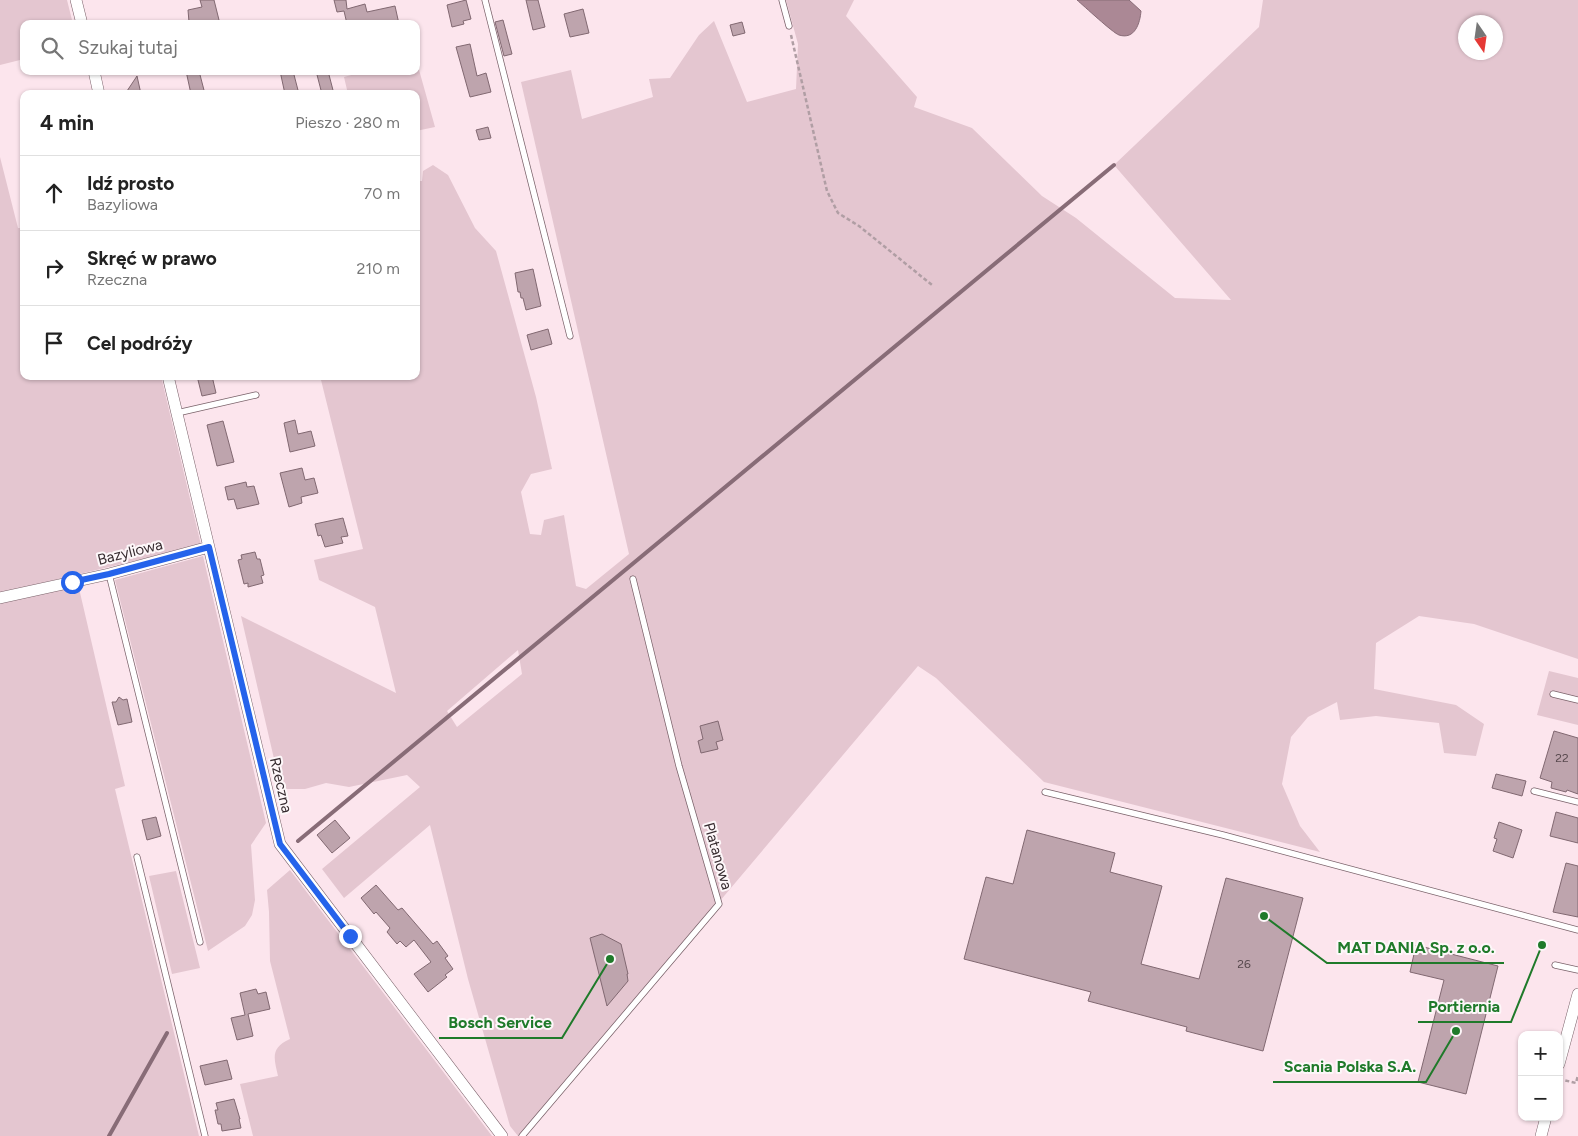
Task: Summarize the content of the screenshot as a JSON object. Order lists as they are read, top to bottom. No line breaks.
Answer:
{"streets":{"street":["Bazyliowa","Rzeczna"],"lane":["Platanowa"]},"crossings":[["Bazyliowa","Rzeczna"]],"places":["MAT DANIA Sp. z o.o.","Portiernia","Bosch Service","Scania Polska S.A."],"house_numbers":["22","26"],"north":"bottom","page":{"search":"Szukaj tutaj","heading":["4 min","Pieszo · 280 m"],"list":[["Idź prosto","Bazyliowa","70 m"],["Skręć w prawo","Rzeczna","210 m"],"Cel podróży"],"map_buttons":["+","−"]}}
